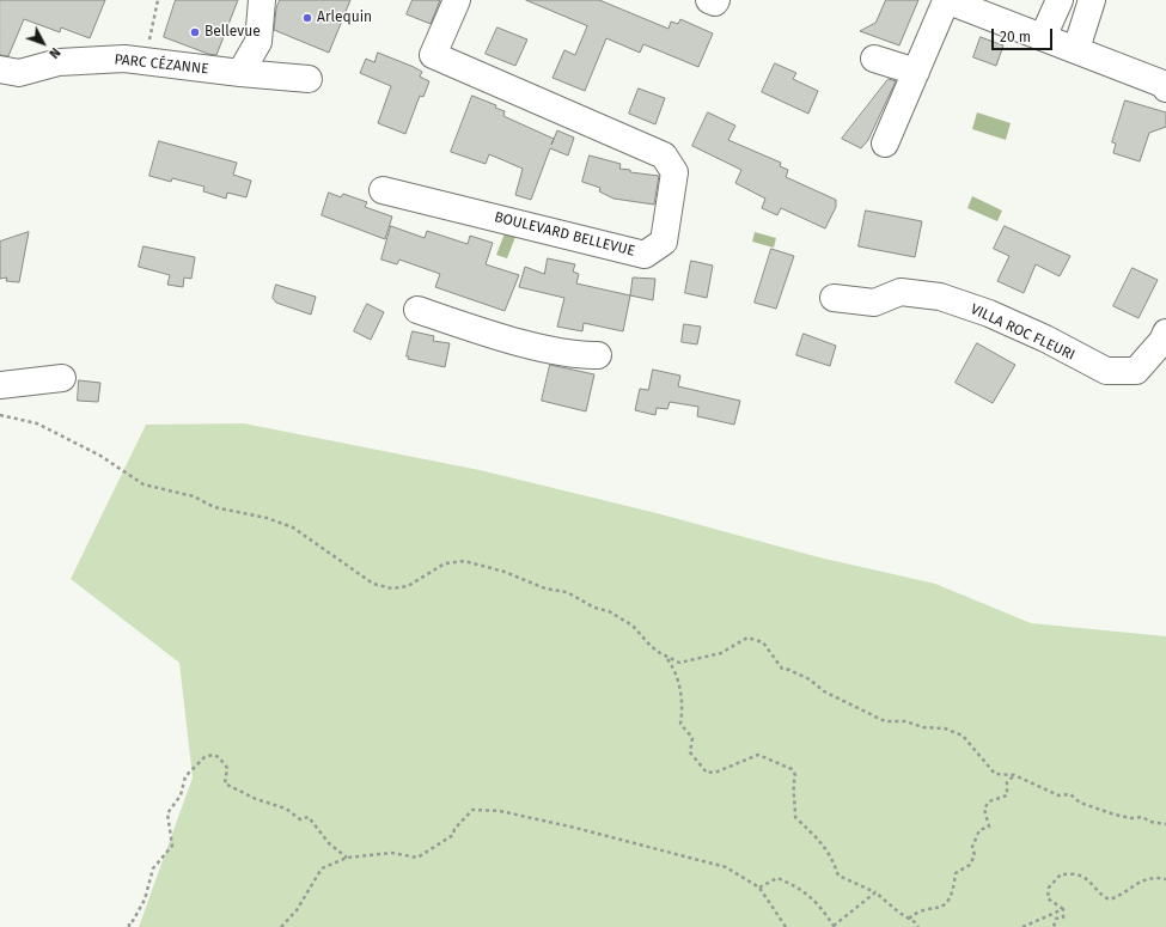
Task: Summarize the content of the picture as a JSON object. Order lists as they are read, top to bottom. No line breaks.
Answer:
{"streets":{"street":["PARC CÉZANNE","BOULEVARD BELLEVUE","VILLA ROC FLEURI"]},"places":["Arlequin","Bellevue"],"scale_bar":"20 m","north":"bottom right"}
